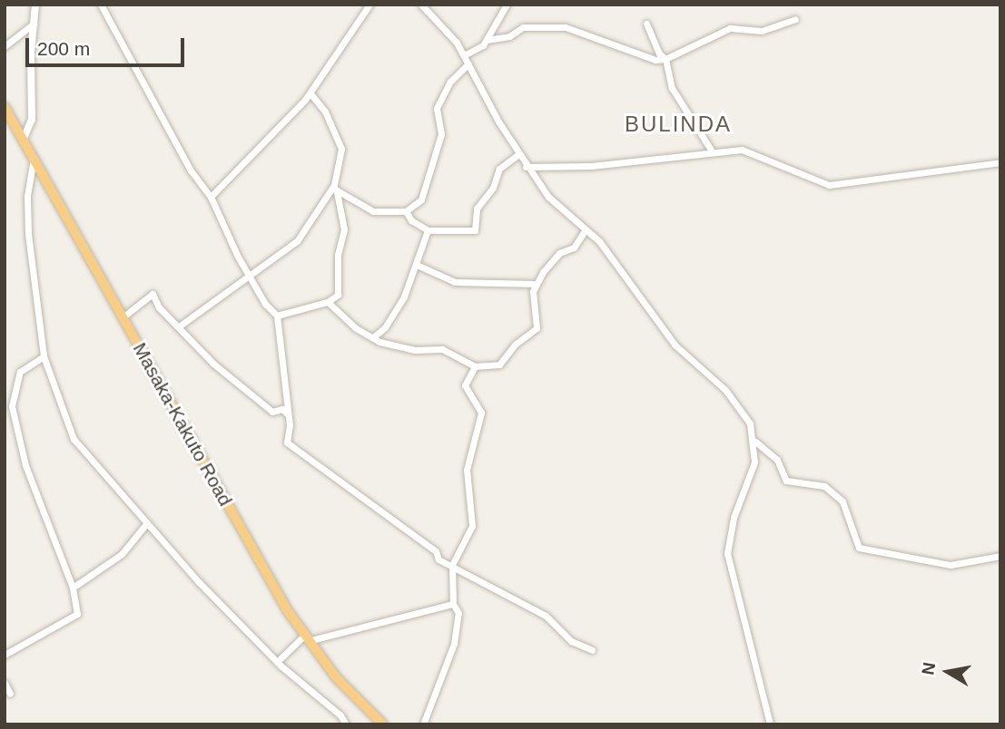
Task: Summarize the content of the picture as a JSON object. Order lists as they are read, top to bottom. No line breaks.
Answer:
{"streets":{"highway":["Masaka-Kakuto Road"]},"districts":["BULINDA"],"scale_bar":"200 m","north":"left"}
